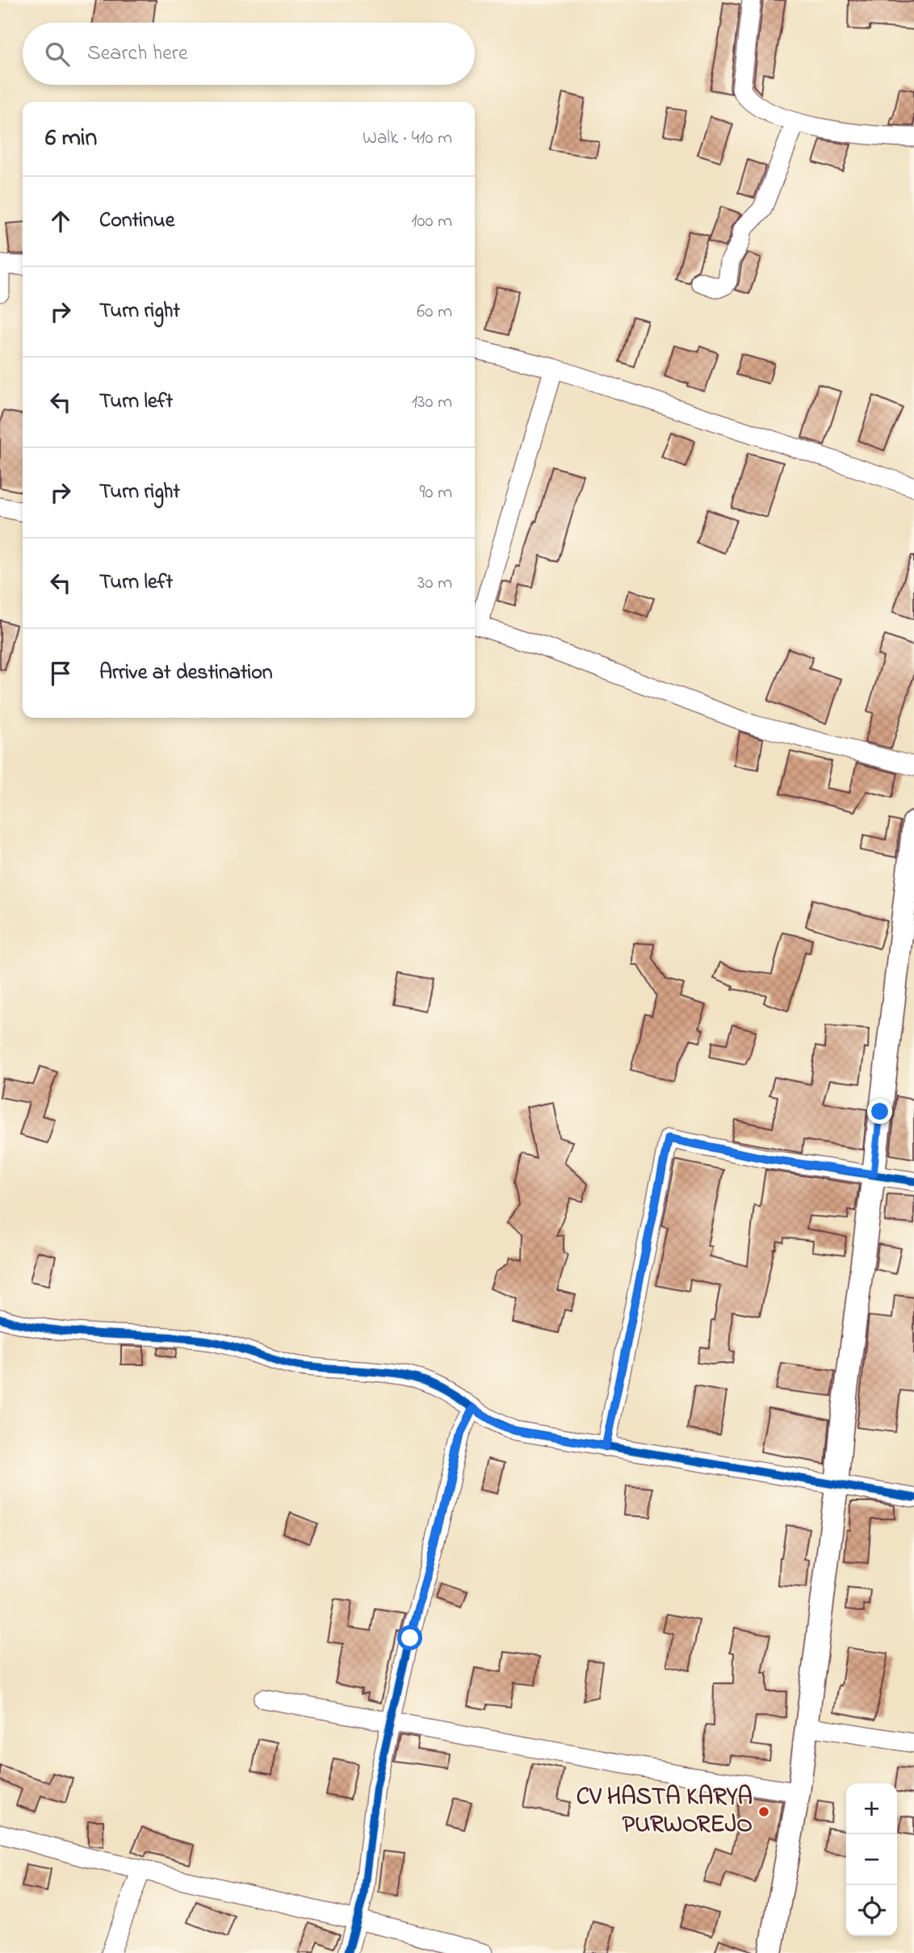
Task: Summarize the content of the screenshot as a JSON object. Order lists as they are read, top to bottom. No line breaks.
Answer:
{"places":["CV HASTA KARYA PURWOREJO"],"page":{"search":"Search here","heading":["6 min","Walk · 410 m"],"list":[["Continue","100 m"],["Turn right","60 m"],["Turn left","130 m"],["Turn right","90 m"],["Turn left","30 m"],"Arrive at destination"],"map_buttons":["+","−"]}}
